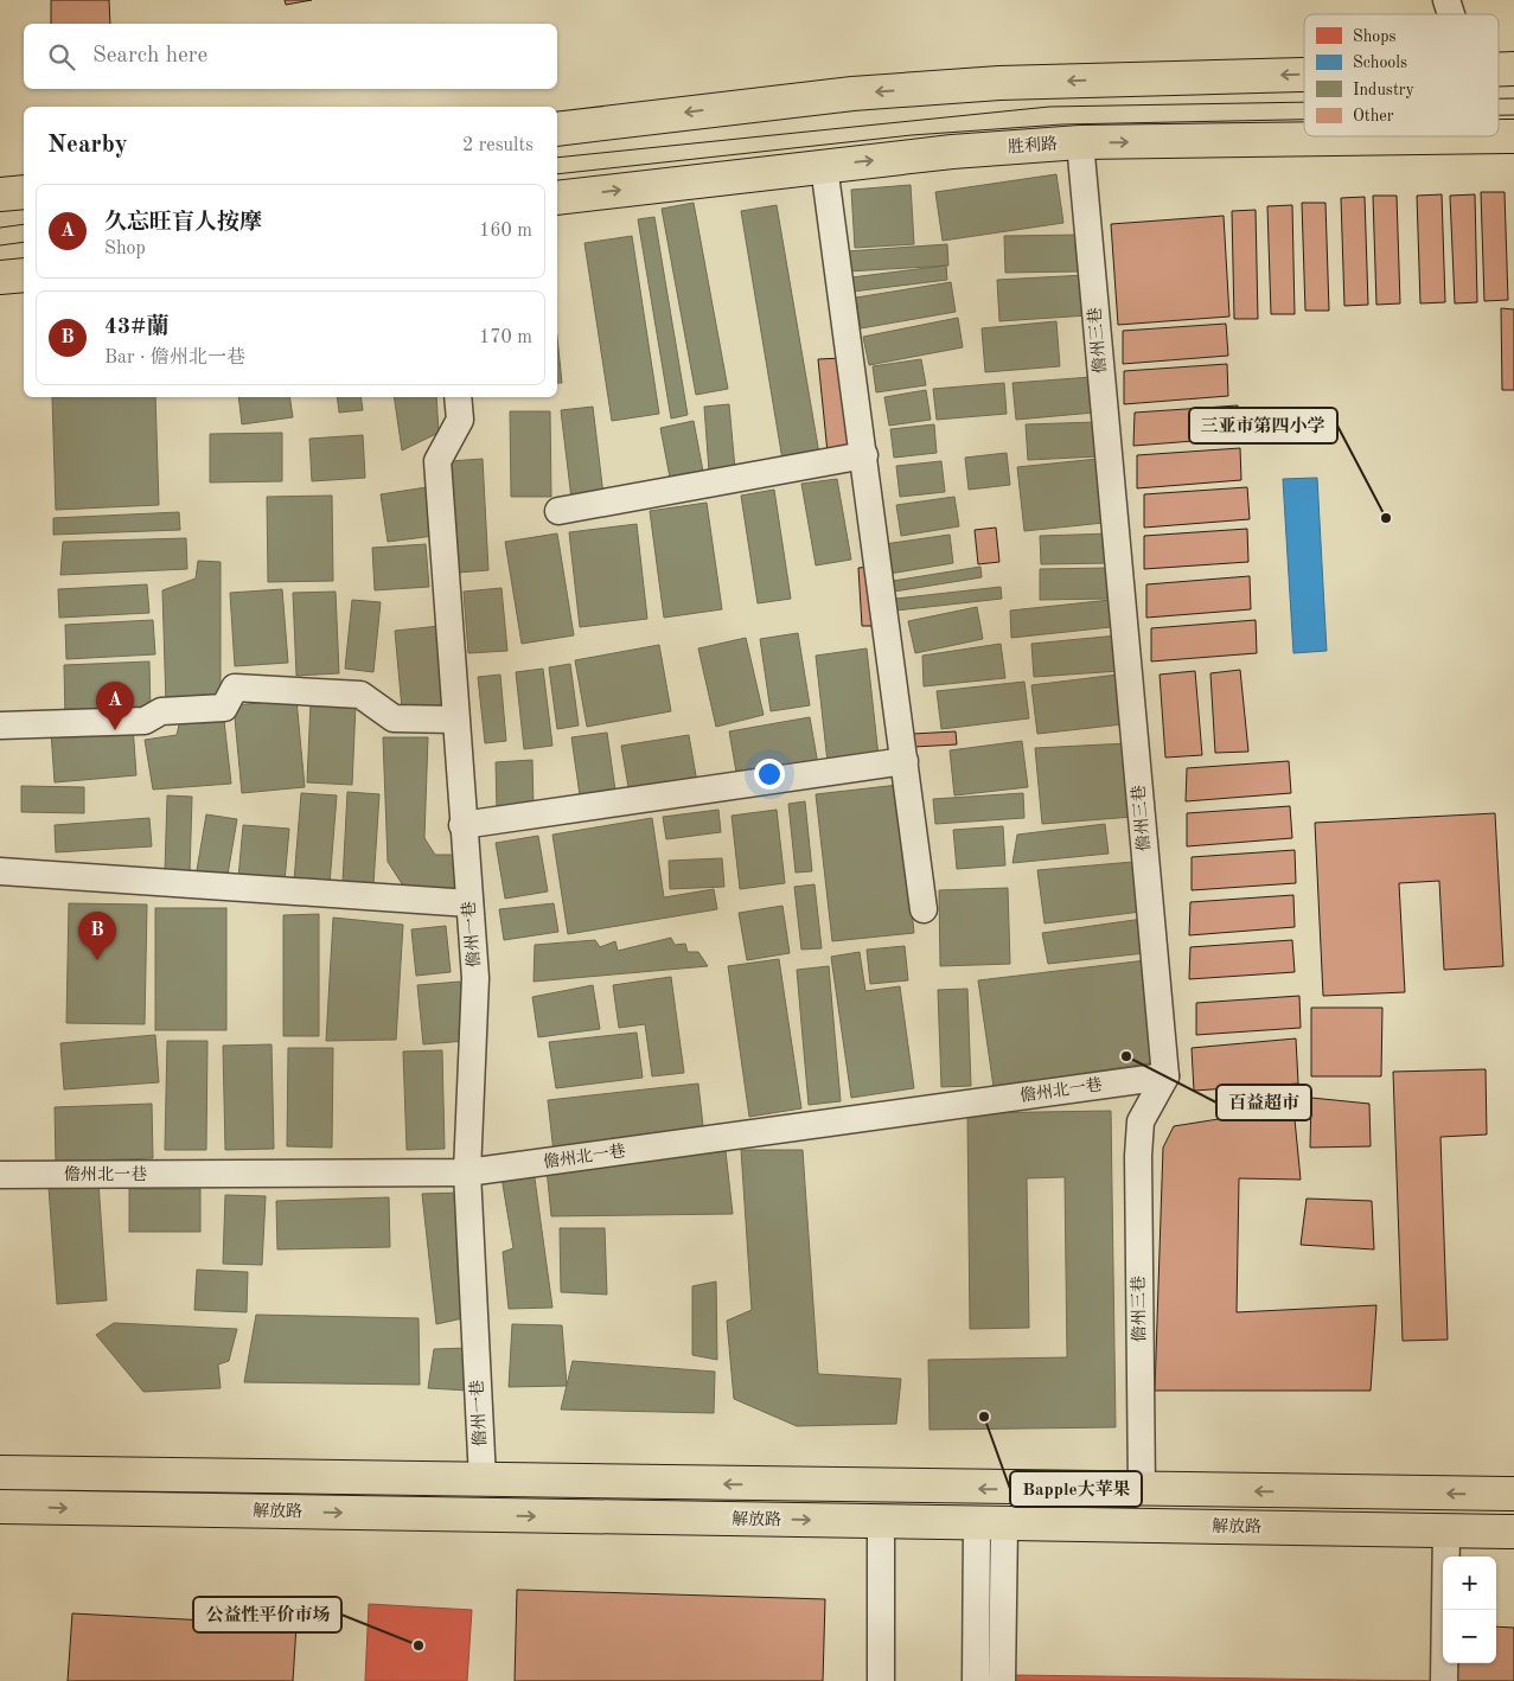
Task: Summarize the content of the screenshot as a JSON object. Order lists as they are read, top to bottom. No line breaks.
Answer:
{"streets":{"main road":["胜利路","解放路"],"street":["儋州三巷","儋州一巷","儋州北一巷"]},"crossings":[["胜利路","儋州三巷"],["儋州三巷","儋州北一巷"],["儋州一巷","儋州北一巷"]],"places":["三亚市第四小学","百益超市","Bapple大苹果","公益性平价市场"],"legend":["Shops","Schools","Industry","Other"],"page":{"search":"Search here","heading":["Nearby","2 results"],"list":[{"mark":"A","name":"久忘旺盲人按摩","note":"Shop","value":"160 m"},{"mark":"B","name":"43#蘭","note":"Bar · 儋州北一巷","value":"170 m"}],"pins":["A","B"],"map_buttons":["+","−"]}}
